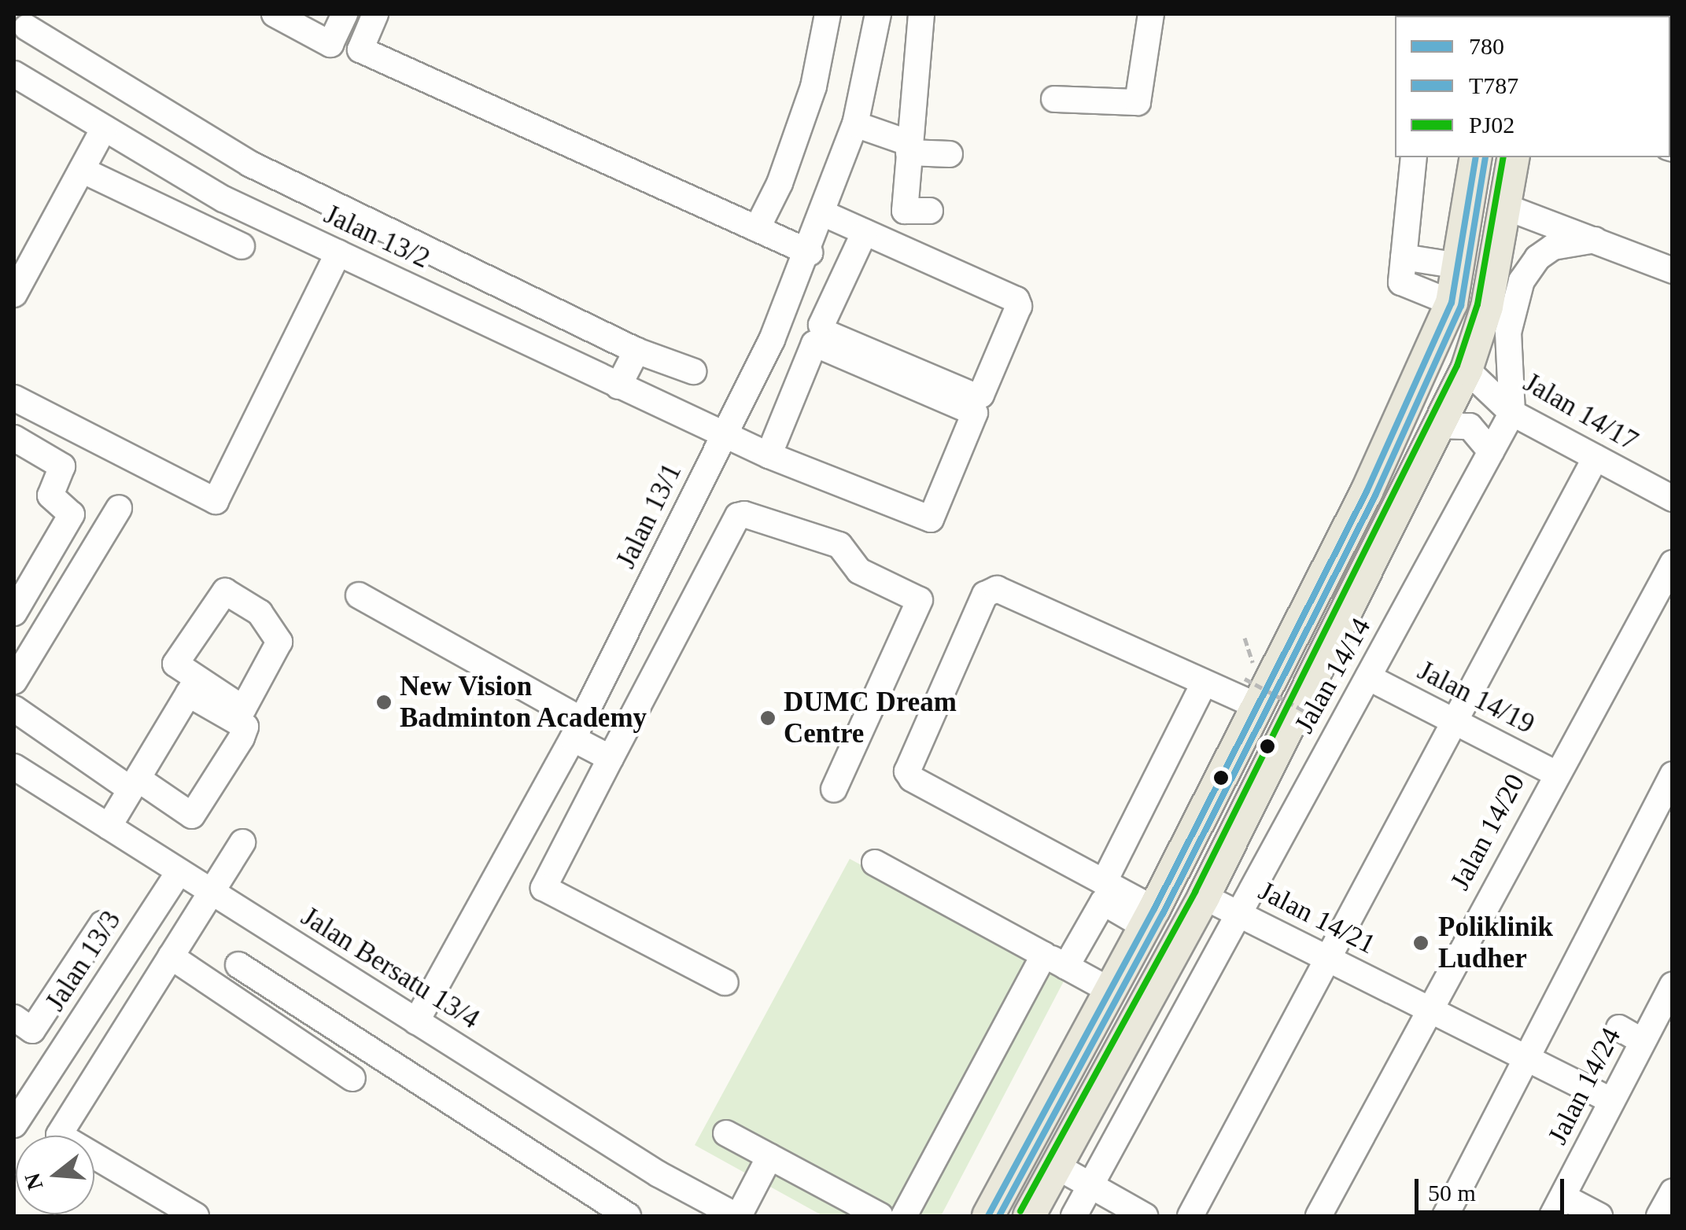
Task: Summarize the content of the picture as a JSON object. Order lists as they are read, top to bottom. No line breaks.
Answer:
{"streets":{"street":["Jalan 13/2","Jalan 14/17","Jalan 13/1","Jalan 14/14","Jalan 14/19","Jalan 14/20","Jalan 14/21","Jalan 13/3","Jalan Bersatu 13/4","Jalan 14/24"]},"crossings":[["Jalan 13/2","Jalan 13/1"],["Jalan 14/17","Jalan 14/14"],["Jalan 13/1","Jalan Bersatu 13/4"],["Jalan 14/14","Jalan 14/19"],["Jalan 14/14","Jalan 14/21"],["Jalan 14/19","Jalan 14/20"],["Jalan 14/20","Jalan 14/21"],["Jalan 14/21","Jalan 14/24"],["Jalan 13/3","Jalan Bersatu 13/4"]],"places":["New Vision Badminton Academy","DUMC Dream Centre","Poliklinik Ludher"],"lines":["transit line 780","transit line T787","transit line PJ02"],"legend":["780","T787","PJ02"],"scale_bar":"50 m","north":"left"}
